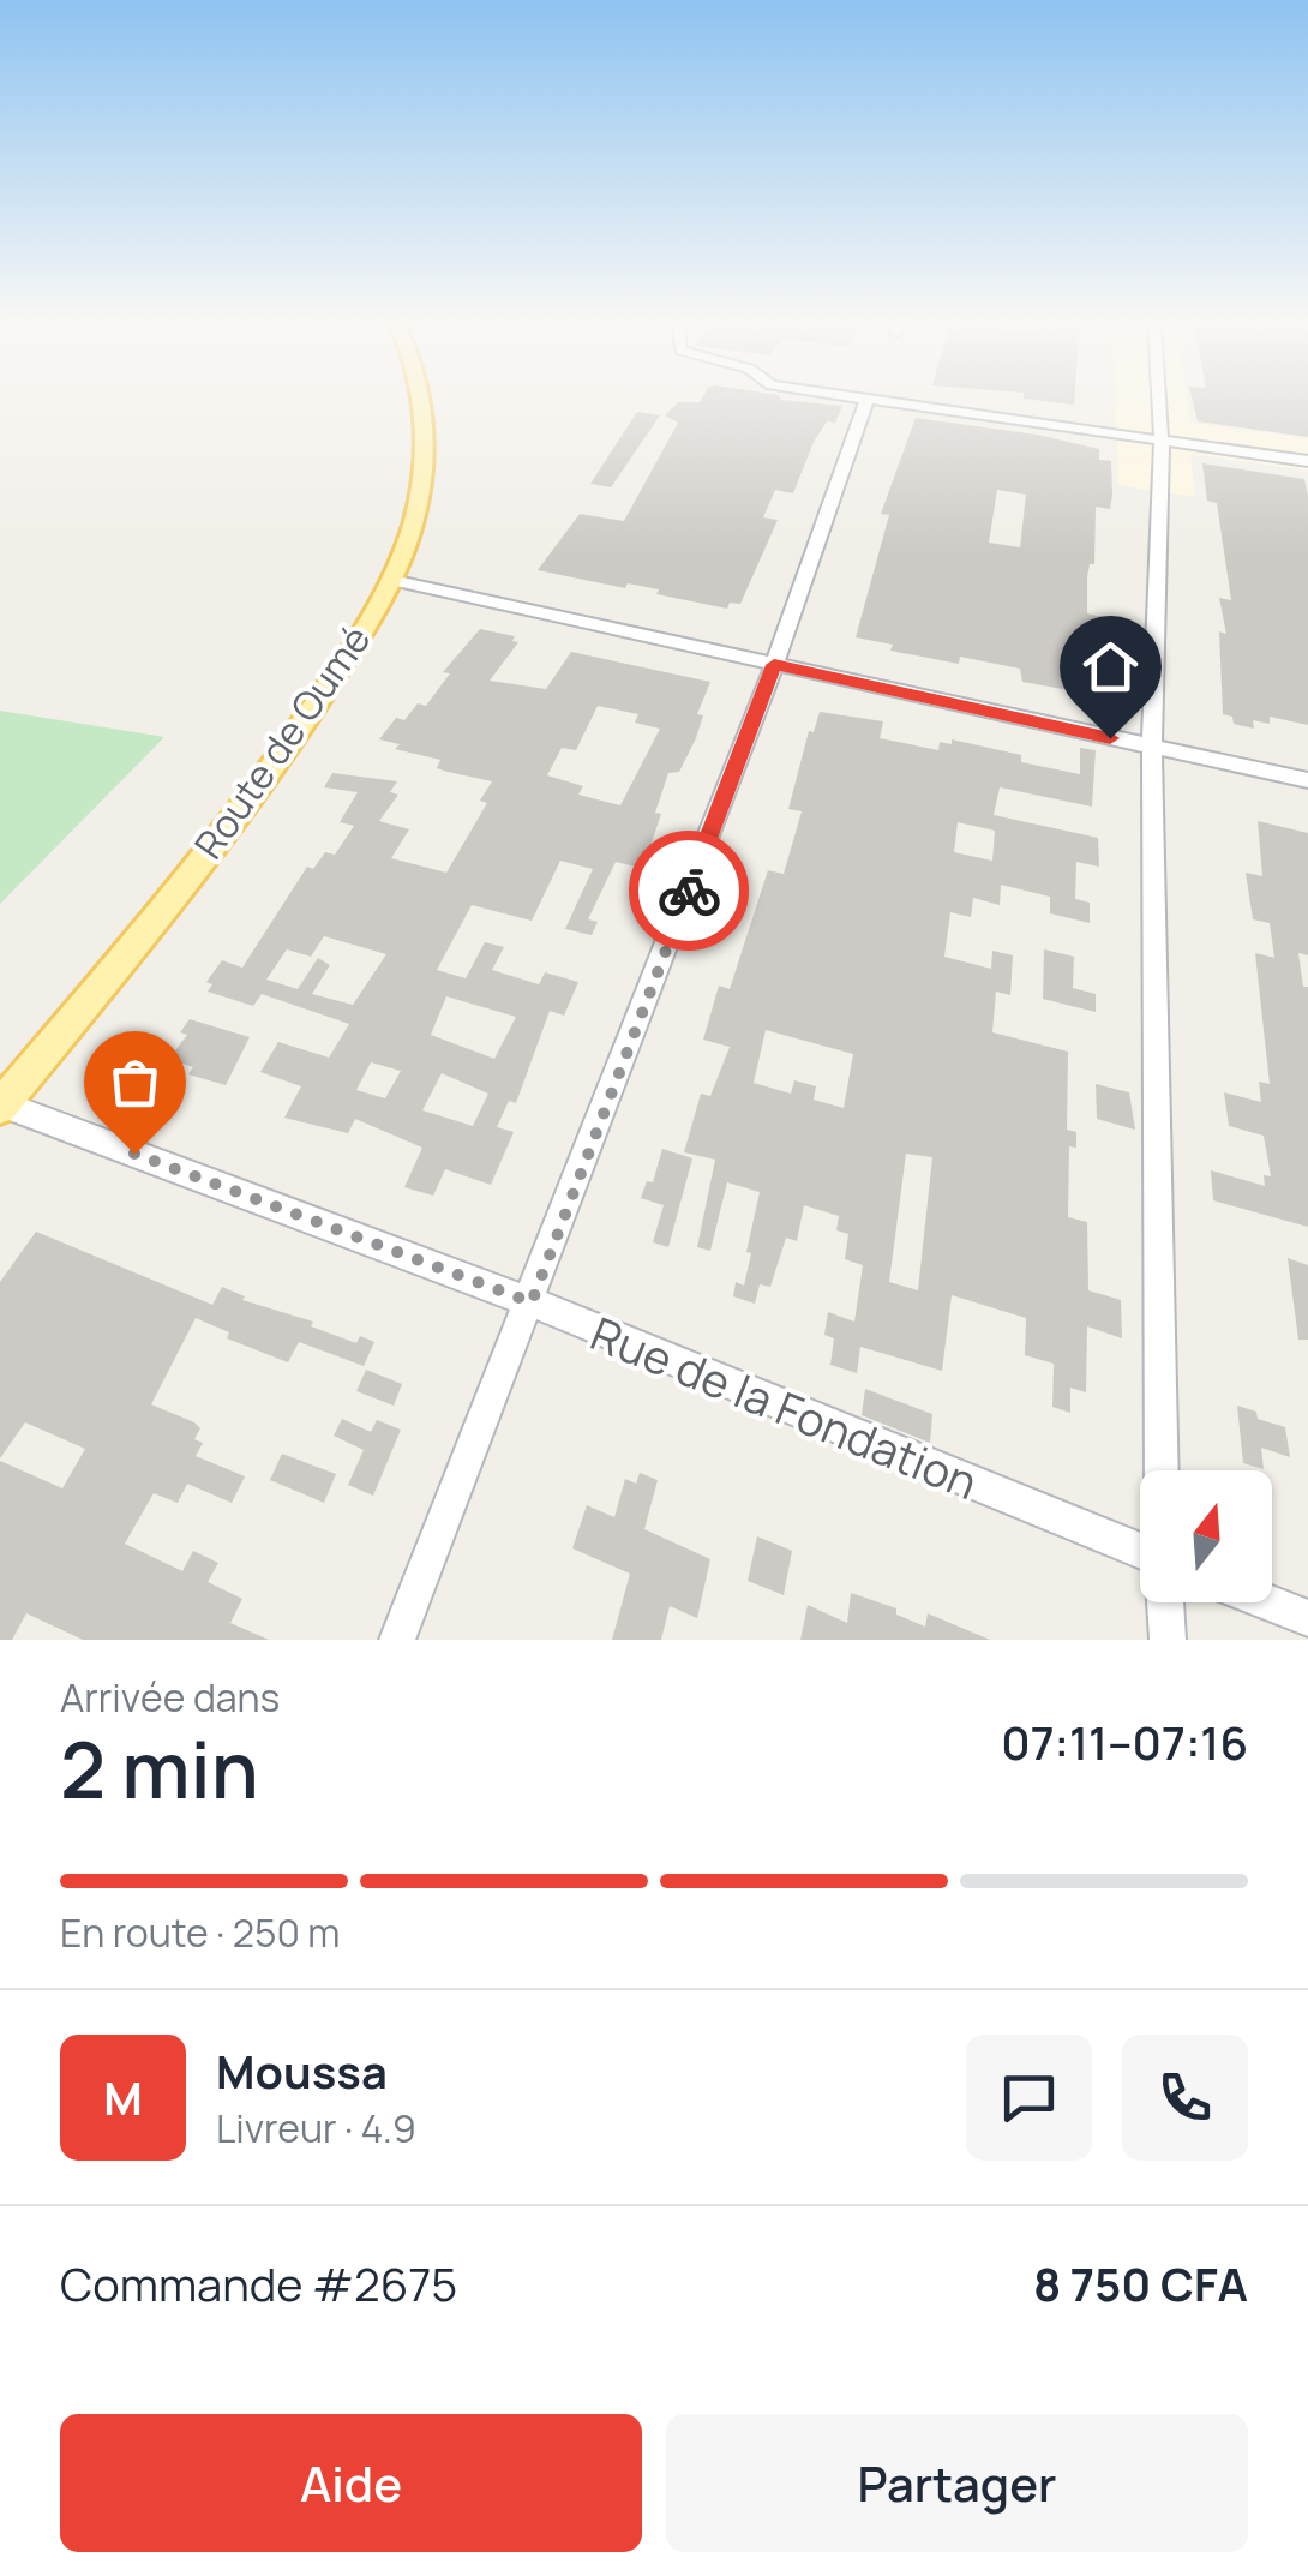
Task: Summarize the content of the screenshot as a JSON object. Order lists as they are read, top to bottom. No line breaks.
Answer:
{"streets":{"main road":["Route de Oumé"],"street":["Rue de la Fondation"]},"crossings":[["Route de Oumé","Rue de la Fondation"]],"north":"top","page":{"heading":["2 min","Arrivée dans","07:11–07:16"],"panel":["Moussa","Livreur · 4.9","Commande #2675","8 750 CFA"],"bar":"En route · 250 m","round":"M","buttons":["Aide","Partager"]}}
